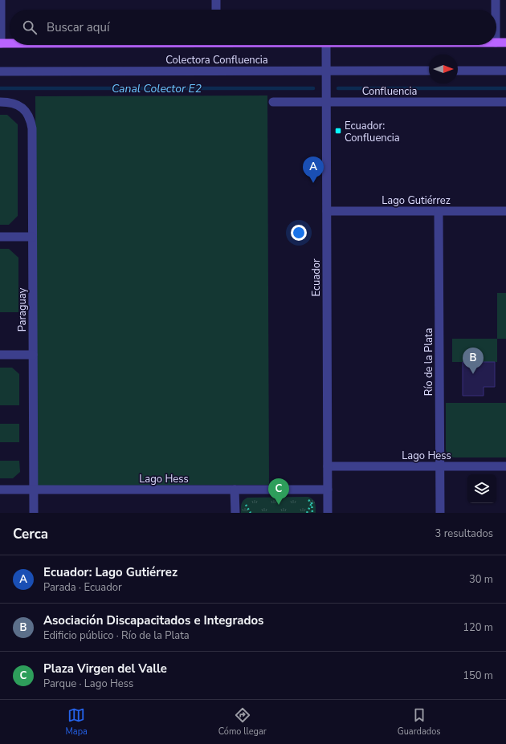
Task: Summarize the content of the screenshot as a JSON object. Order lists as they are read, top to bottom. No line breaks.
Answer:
{"streets":{"street":["Colectora Confluencia","Confluencia","Lago Gutiérrez","Ecuador","Paraguay","Río de la Plata","Lago Hess"]},"crossings":[["Colectora Confluencia","Ecuador"],["Confluencia","Ecuador"],["Lago Gutiérrez","Ecuador"],["Lago Gutiérrez","Río de la Plata"],["Ecuador","Lago Hess"],["Paraguay","Lago Hess"],["Río de la Plata","Lago Hess"]],"water":["Canal Colector E2"],"places":{"transit":["Ecuador: Confluencia"]},"north":"right","page":{"search":"Buscar aquí","pins":["A","B","C"],"heading":["Cerca","3 resultados"],"list":[{"mark":"A","name":"Ecuador: Lago Gutiérrez","note":"Parada · Ecuador","value":"30 m"},{"mark":"B","name":"Asociación Discapacitados e Integrados","note":"Edificio público · Río de la Plata","value":"120 m"},{"mark":"C","name":"Plaza Virgen del Valle","note":"Parque · Lago Hess","value":"150 m"}],"nav":["Mapa","Cómo llegar","Guardados"]}}
